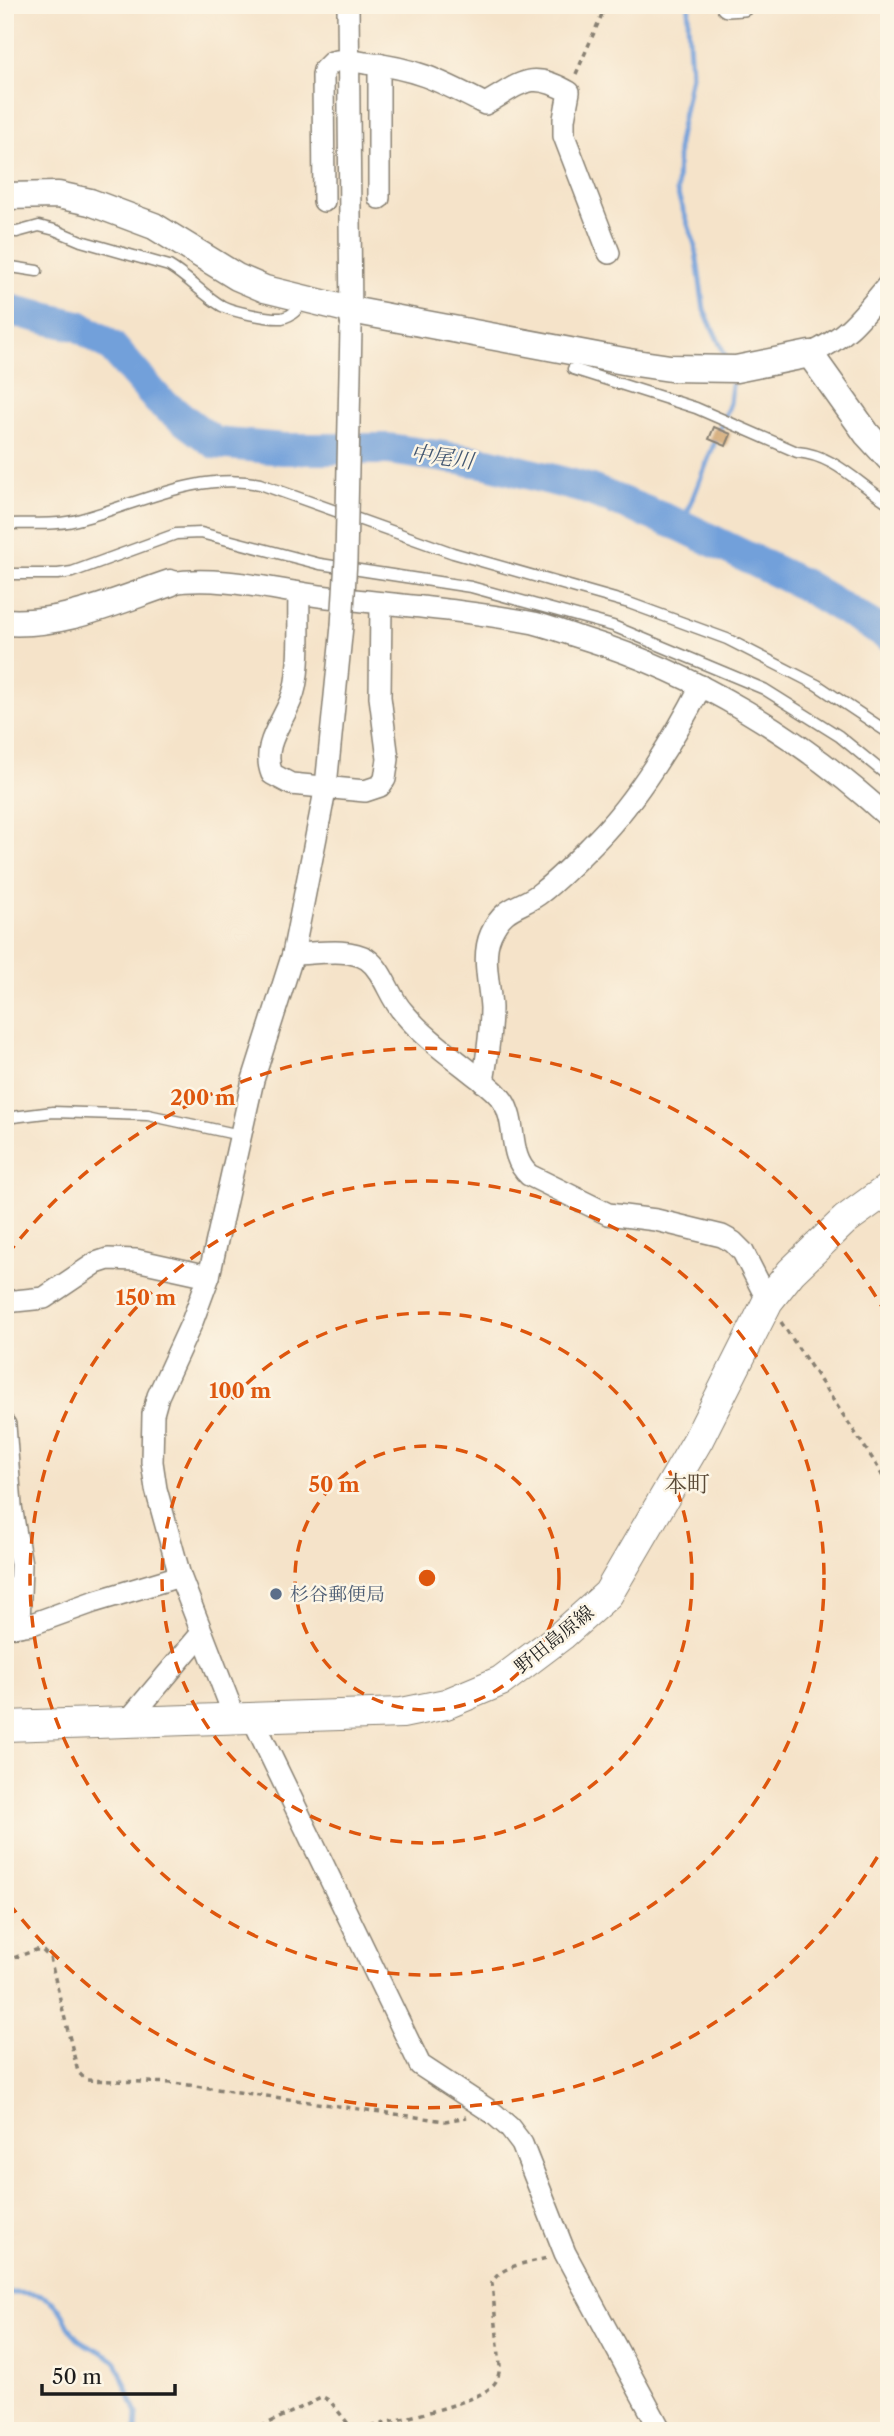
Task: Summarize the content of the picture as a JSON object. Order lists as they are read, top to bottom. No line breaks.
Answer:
{"streets":{"main road":["野田島原線"]},"districts":["本町"],"water":["中尾川"],"places":["杉谷郵便局"],"scale_bar":"50 m","rings":["200 m","150 m","100 m","50 m"]}
